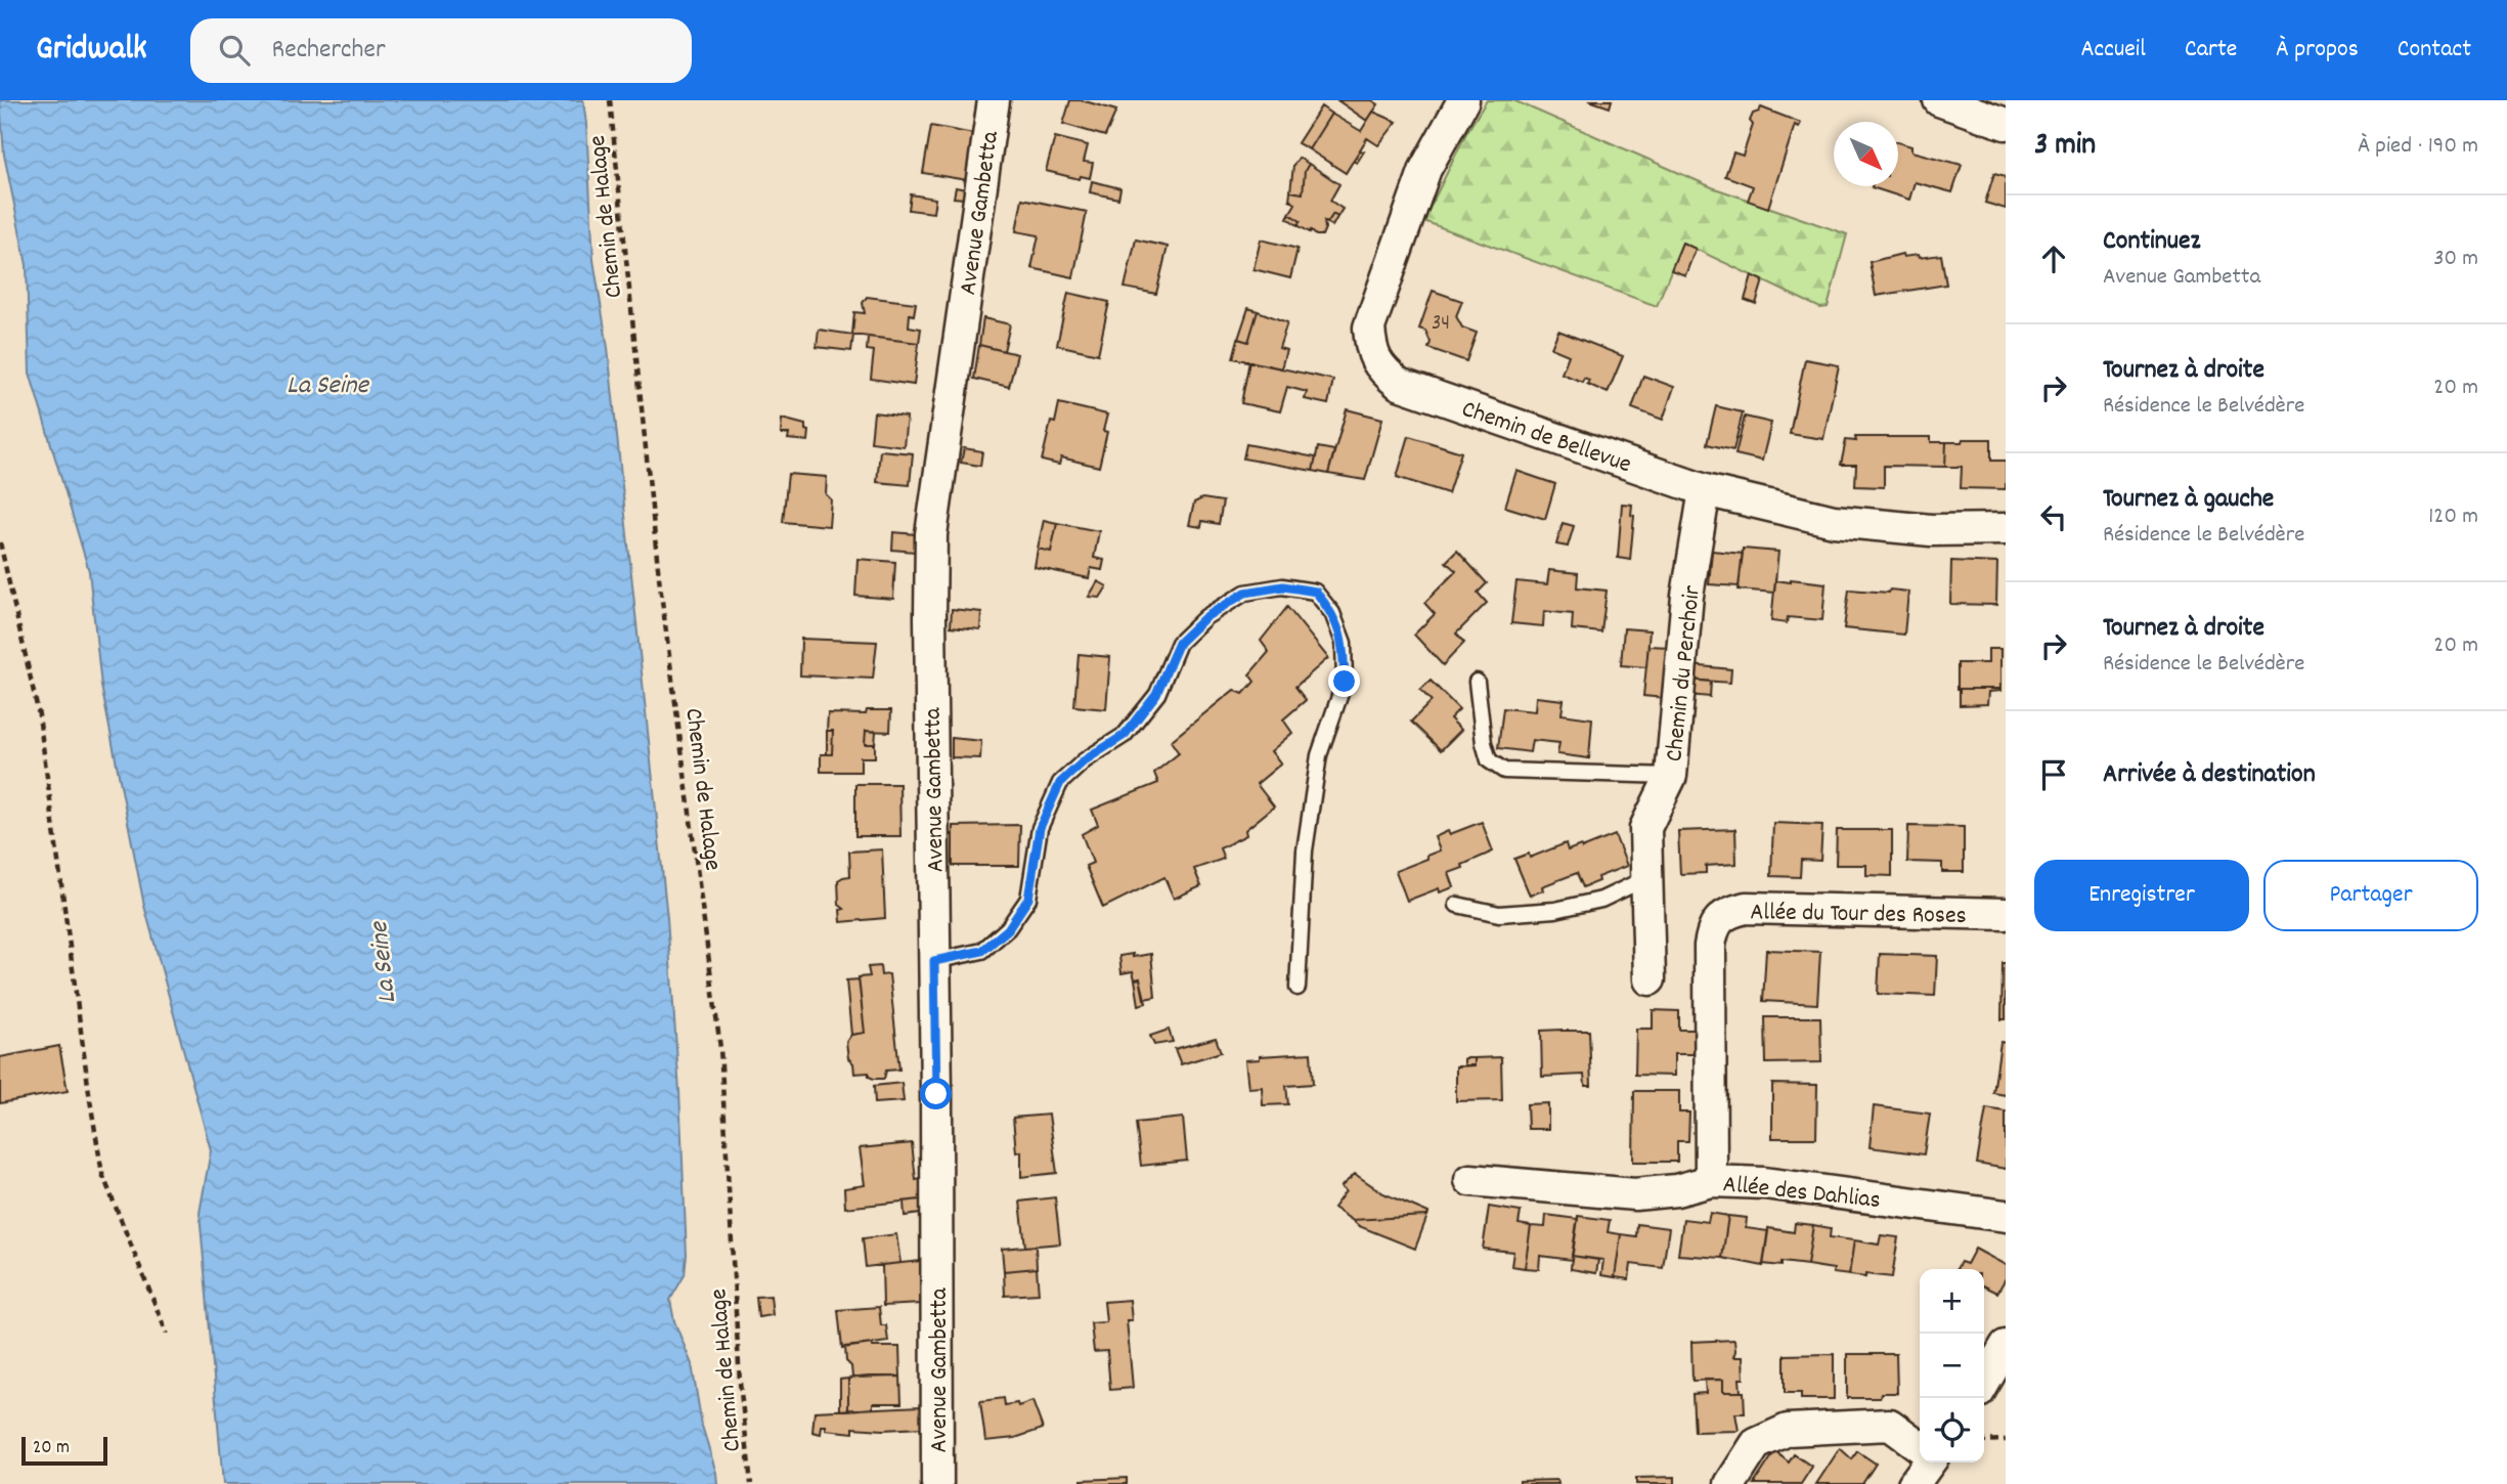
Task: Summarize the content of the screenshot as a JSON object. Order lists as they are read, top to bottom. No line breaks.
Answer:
{"streets":{"street":["Avenue Gambetta","Chemin de Bellevue","Chemin du Perchoir","Allée du Tour des Roses","Allée des Dahlias"],"path":["Chemin de Halage"]},"crossings":[["Chemin de Bellevue","Chemin du Perchoir"],["Allée du Tour des Roses","Allée des Dahlias"]],"water":["La Seine"],"house_numbers":["34"],"scale_bar":"20 m","north":"bottom right","page":{"header":"Gridwalk","search":"Rechercher","nav":["Accueil","Carte","À propos","Contact"],"heading":["3 min","À pied · 190 m"],"list":[["Continuez","Avenue Gambetta","30 m"],["Tournez à droite","Résidence le Belvédère","20 m"],["Tournez à gauche","Résidence le Belvédère","120 m"],["Tournez à droite","Résidence le Belvédère","20 m"],"Arrivée à destination"],"buttons":["Enregistrer","Partager"],"map_buttons":["+","−"],"scale":"20 m"}}
